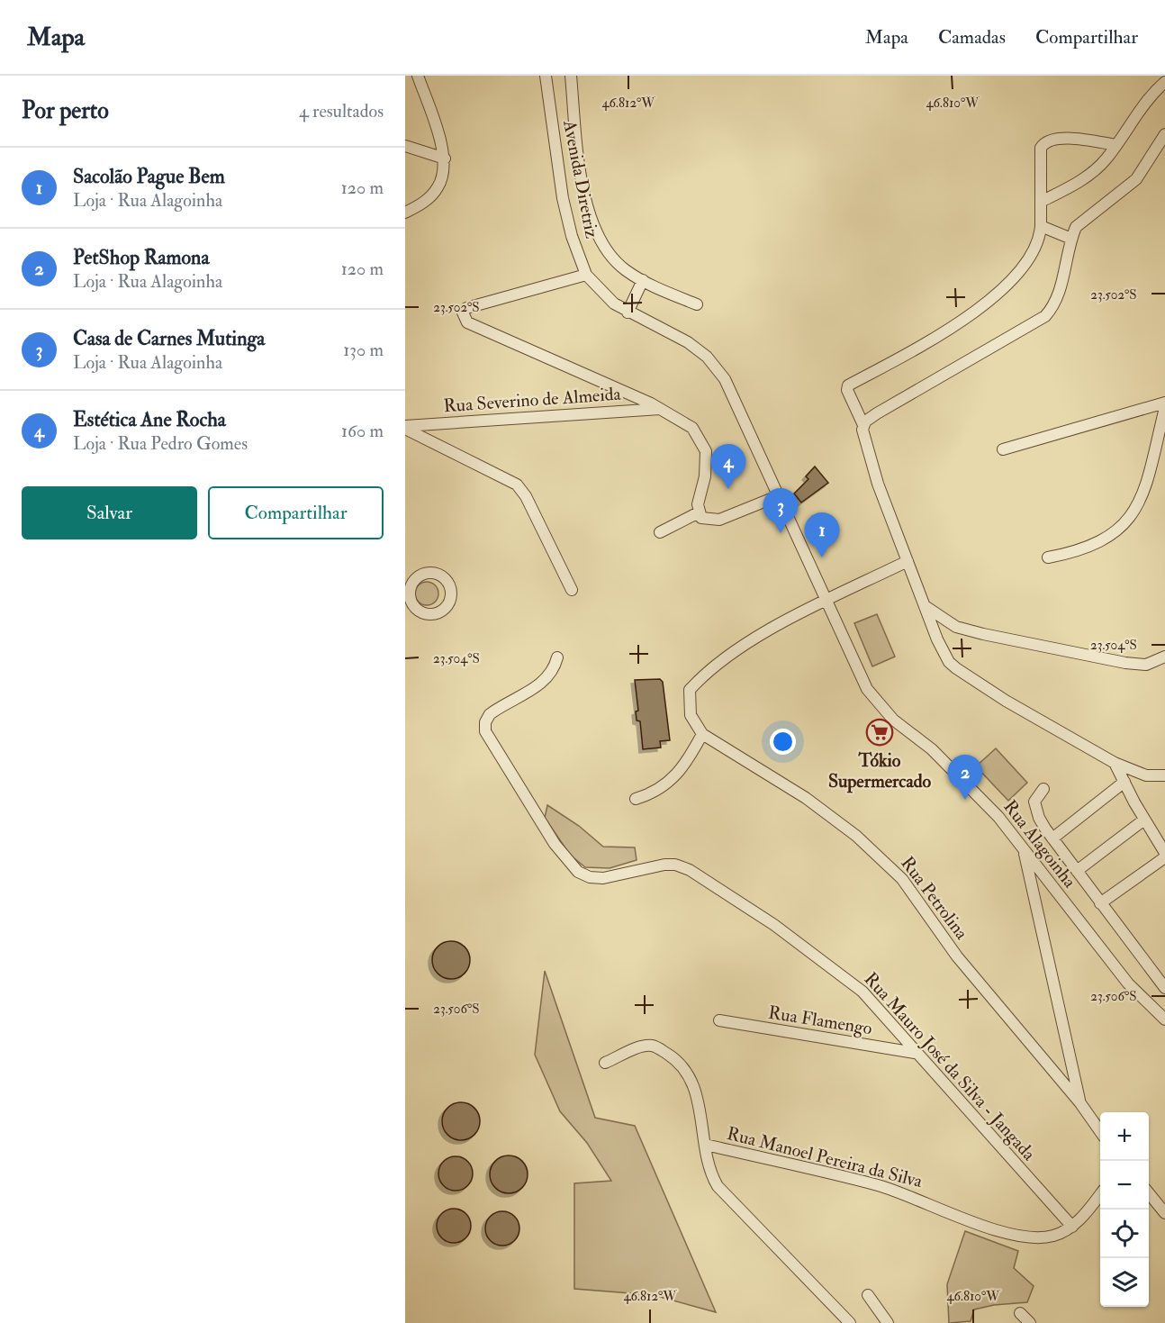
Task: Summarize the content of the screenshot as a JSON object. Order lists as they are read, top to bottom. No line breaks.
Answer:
{"streets":{"street":["Avenida Diretriz","Rua Severino de Almeida","Rua Alagoinha","Rua Petrolina","Rua Flamengo","Rua Mauro José da Silva - Jangada","Rua Manoel Pereira da Silva"]},"crossings":[["Avenida Diretriz","Rua Alagoinha"],["Rua Flamengo","Rua Mauro José da Silva - Jangada"],["Rua Mauro José da Silva - Jangada","Rua Manoel Pereira da Silva"]],"places":{"supermarket":["Tókio Supermercado"]},"page":{"header":"Mapa","nav":["Mapa","Camadas","Compartilhar"],"heading":["Por perto","4 resultados"],"list":[{"mark":"1","name":"Sacolão Pague Bem","note":"Loja · Rua Alagoinha","value":"120 m"},{"mark":"2","name":"PetShop Ramona","note":"Loja · Rua Alagoinha","value":"120 m"},{"mark":"3","name":"Casa de Carnes Mutinga","note":"Loja · Rua Alagoinha","value":"130 m"},{"mark":"4","name":"Estética Ane Rocha","note":"Loja · Rua Pedro Gomes","value":"160 m"}],"pins":["4","3","1","2"],"buttons":["Salvar","Compartilhar"],"map_buttons":["+","−"]},"coordinates":["46.812°W","46.810°W","23.502°S","23.504°S","23.506°S"]}
